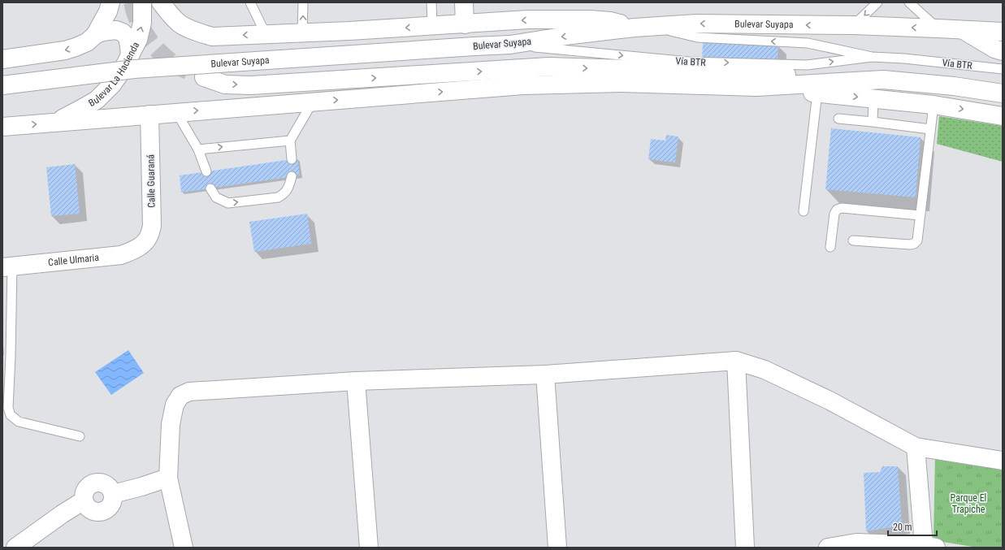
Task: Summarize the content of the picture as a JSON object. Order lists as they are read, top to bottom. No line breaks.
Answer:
{"streets":{"main road":["Bulevar Suyapa","Bulevar La Hacienda","Calle Guaraná","Calle Ulmaria"],"lane":["Vía BTR"]},"crossings":[["Bulevar Suyapa","Vía BTR"],["Calle Guaraná","Calle Ulmaria"]],"parks":["Parque El Trapiche"],"scale_bar":"20 m"}
